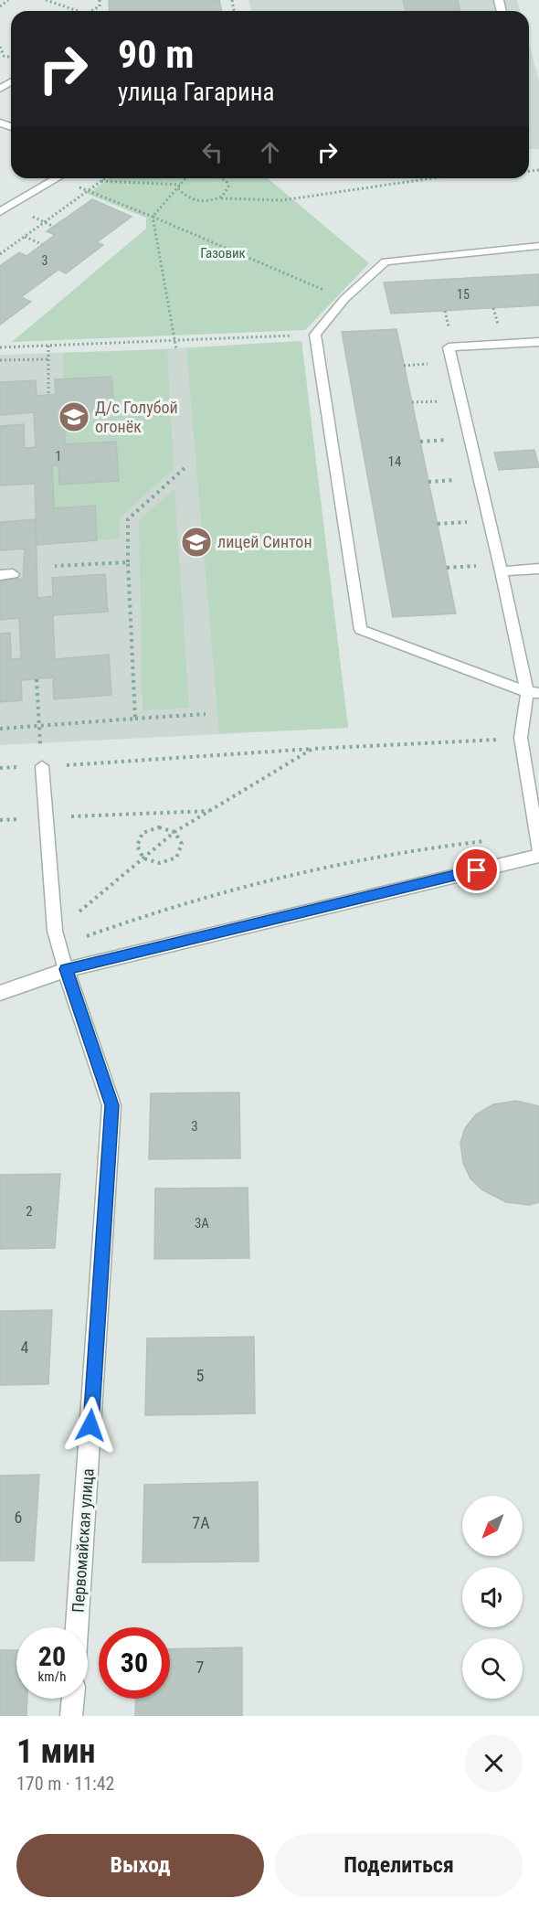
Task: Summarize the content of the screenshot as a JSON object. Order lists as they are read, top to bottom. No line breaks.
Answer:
{"streets":{"street":["Первомайская улица"]},"parks":["Газовик"],"places":{"school or university":["Д/с Голубой огонёк","лицей Синтон"]},"house_numbers":["3","15","1","14","3","2","3А","4","5","6","7А","7"],"north":"bottom left","page":{"turn":["90 m","улица Гагарина"],"speed":"20 km/h","limit":"30","heading":["1 мин","170 m · 11:42"],"buttons":["Выход","Поделиться"]}}
